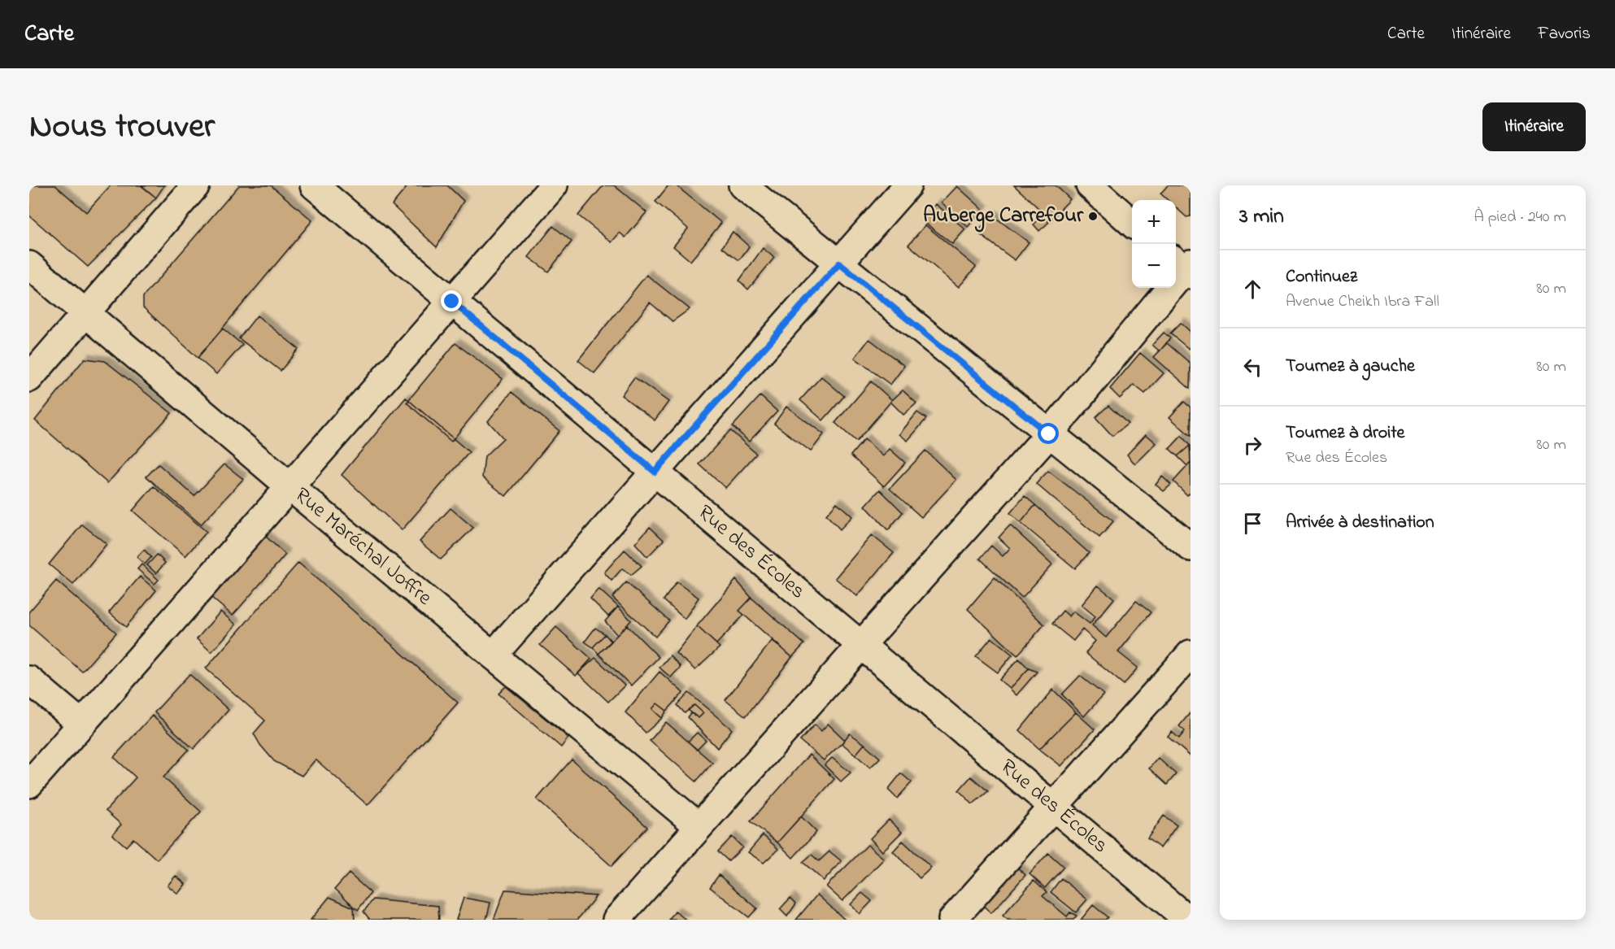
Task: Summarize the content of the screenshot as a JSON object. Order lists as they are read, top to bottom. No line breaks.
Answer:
{"streets":{"main road":["Rue Maréchal Joffre","Rue des Écoles"]},"places":["Auberge Carrefour"],"page":{"header":"Carte","nav":["Carte","Itinéraire","Favoris"],"title":"Nous trouver","buttons":"Itinéraire","heading":["3 min","À pied · 240 m"],"map_buttons":["+","−"],"list":[["Continuez","Avenue Cheikh Ibra Fall","80 m"],["Tournez à gauche","80 m"],["Tournez à droite","Rue des Écoles","80 m"],"Arrivée à destination"]}}
